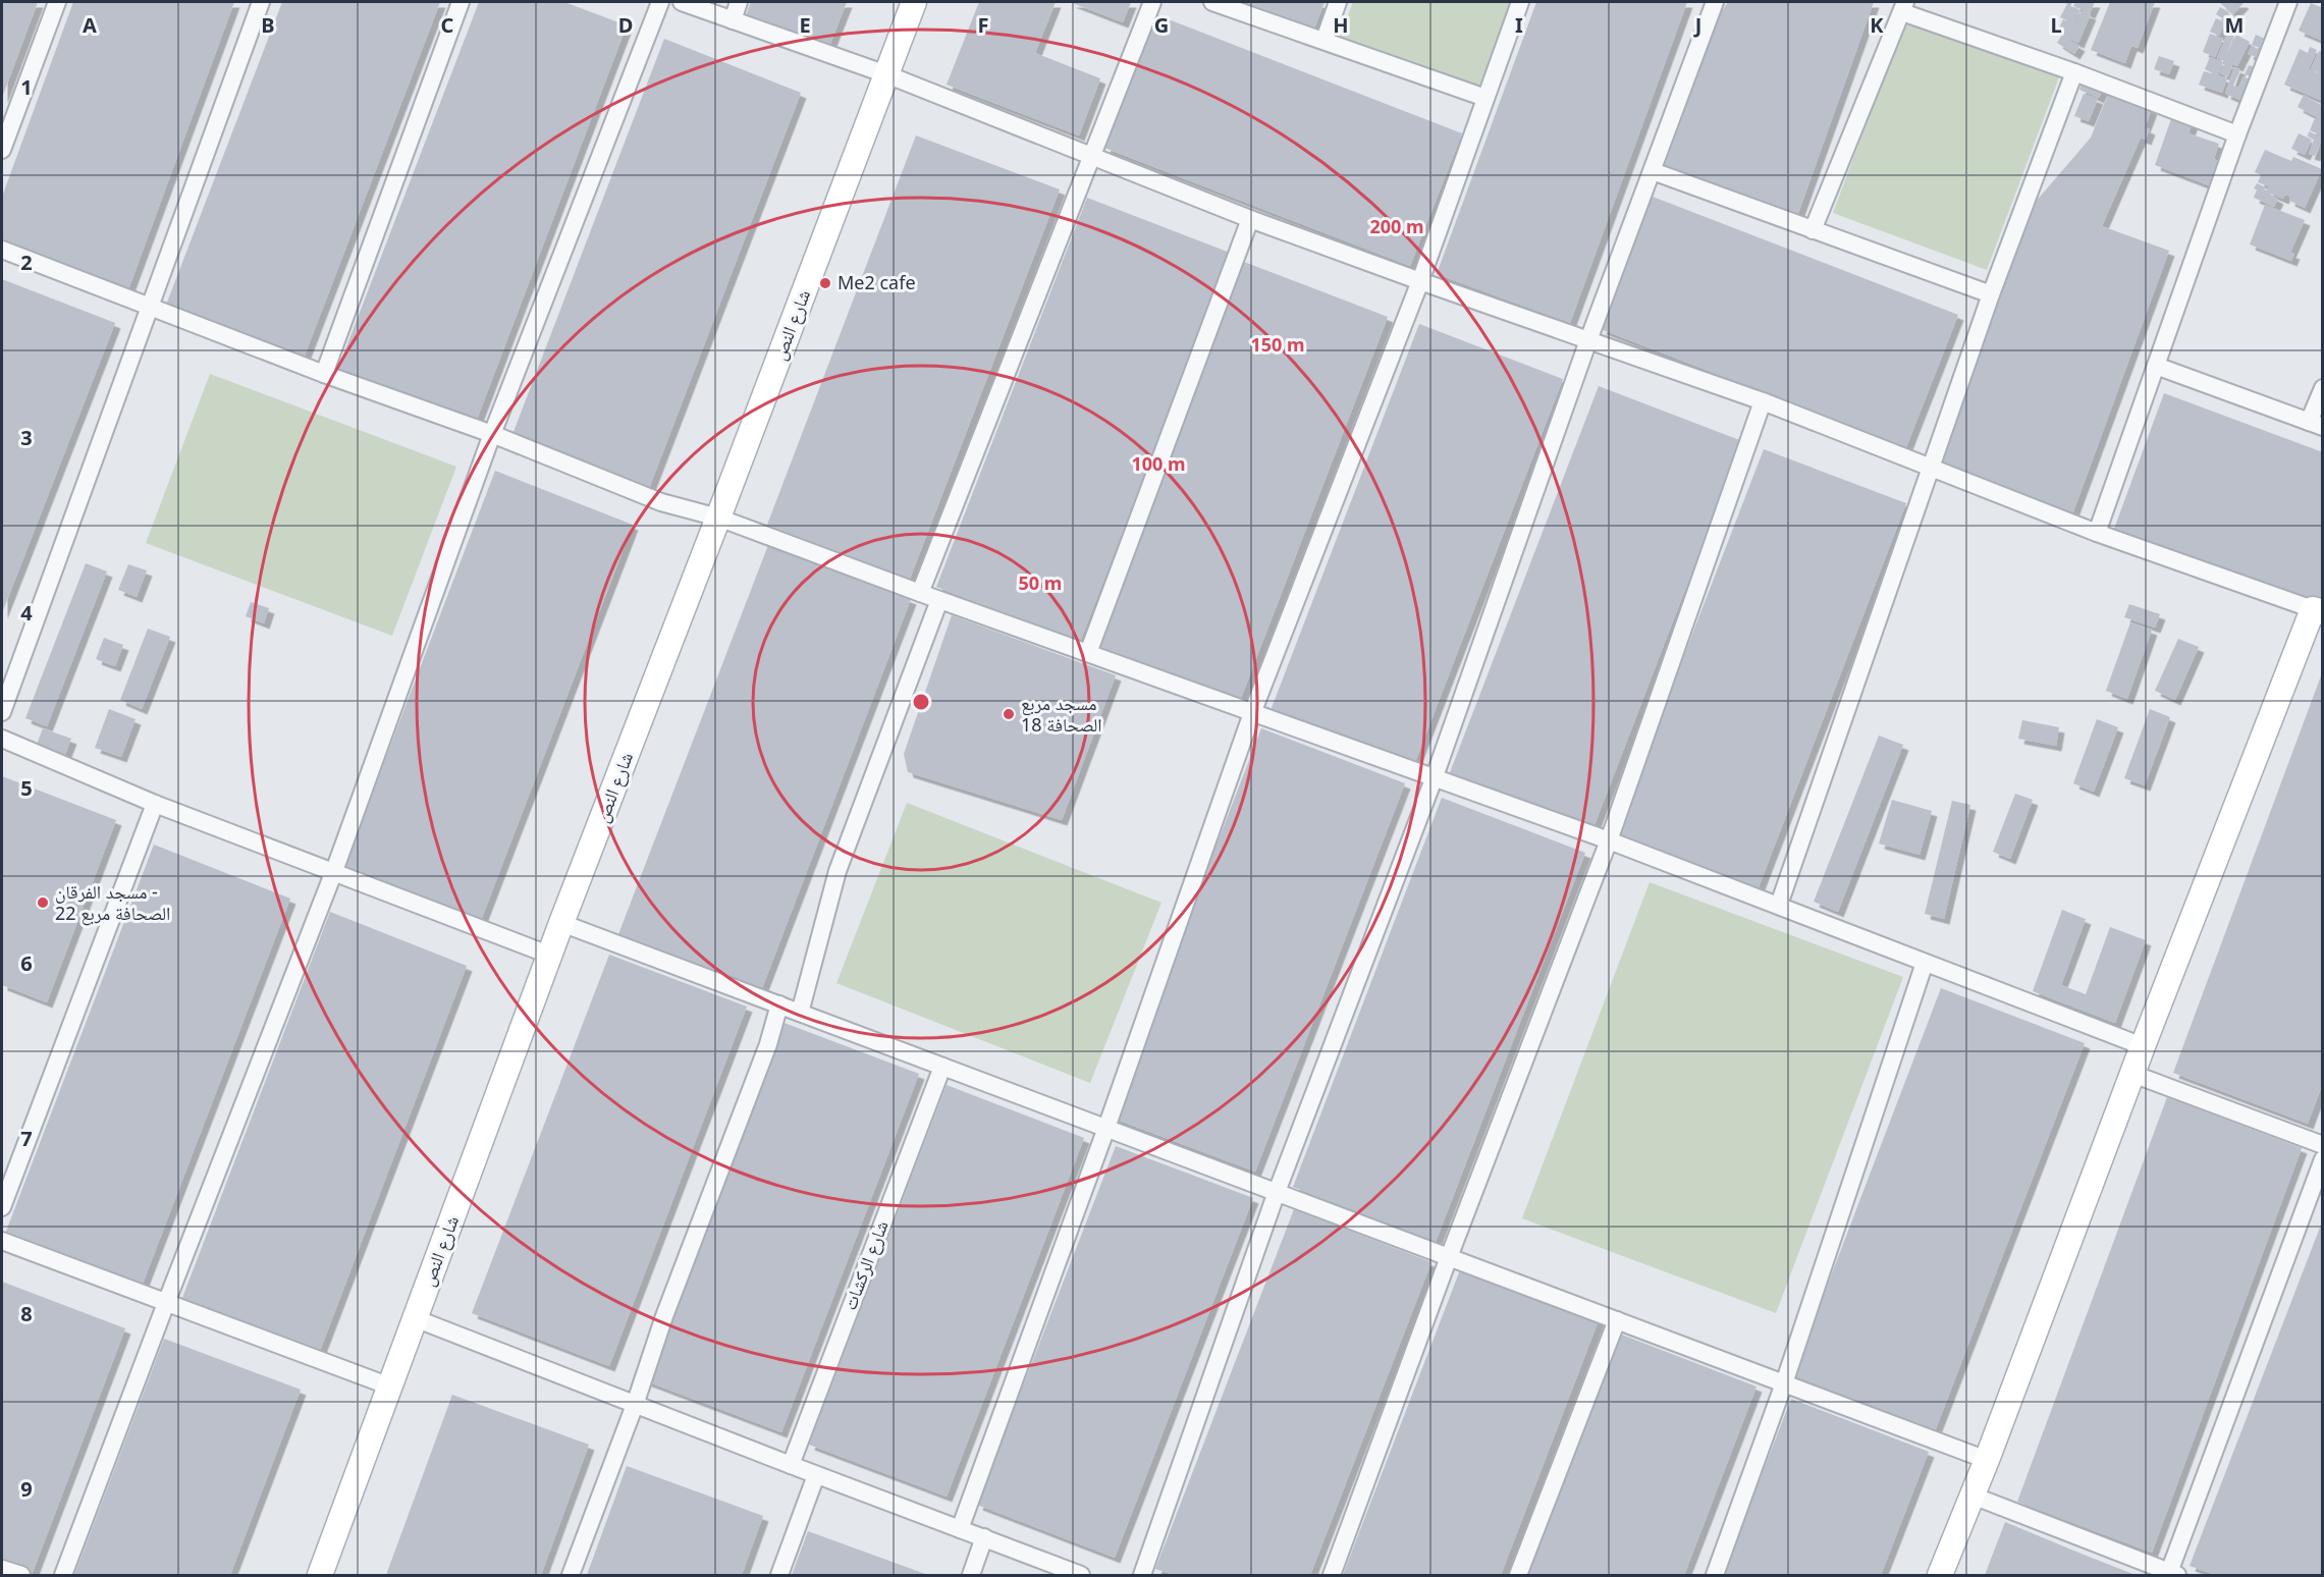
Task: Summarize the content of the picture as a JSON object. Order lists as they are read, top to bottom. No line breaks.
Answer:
{"streets":{"street":["شارع النص","شارع الركشات"]},"places":["Me2 cafe","مسجد مربع 18 الصحافة","مسجد الفرقان - الصحافة مربع 22"],"grid":{"columns":["A","B","C","D","E","F","G","H","I","J","K","L","M"],"rows":["1","2","3","4","5","6","7","8","9"]},"rings":["200 m","150 m","100 m","50 m"]}
